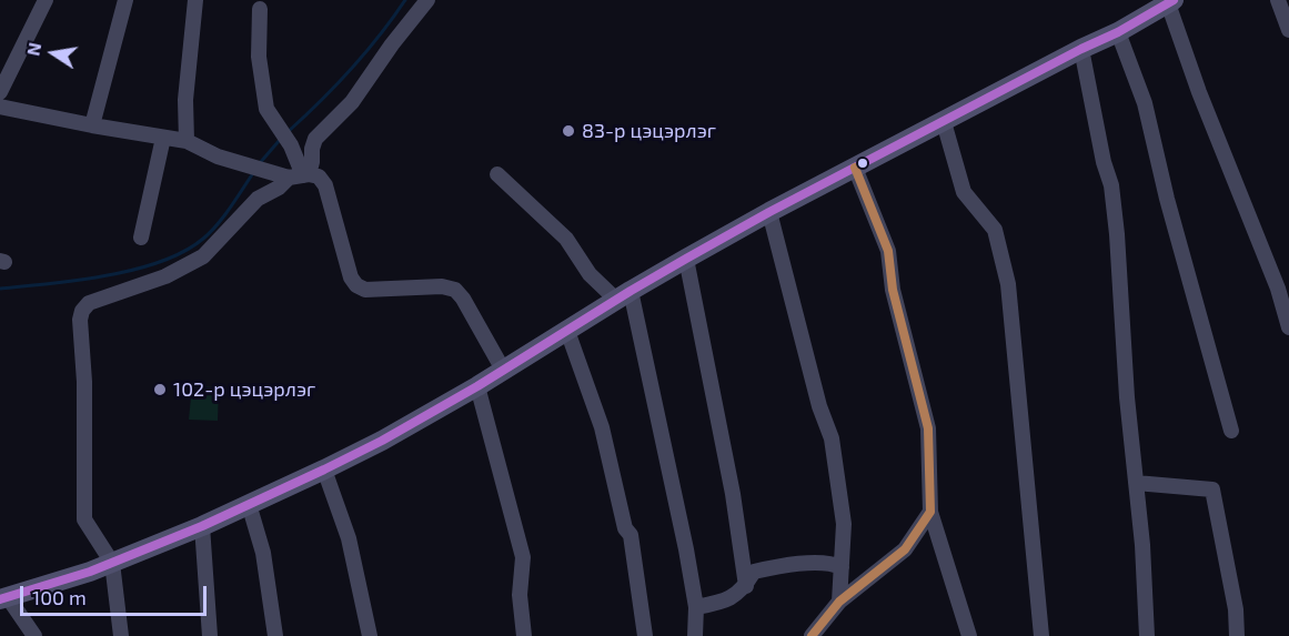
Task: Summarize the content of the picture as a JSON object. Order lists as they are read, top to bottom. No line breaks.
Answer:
{"places":["83-р цэцэрлэг","102-р цэцэрлэг"],"scale_bar":"100 m","north":"left"}
